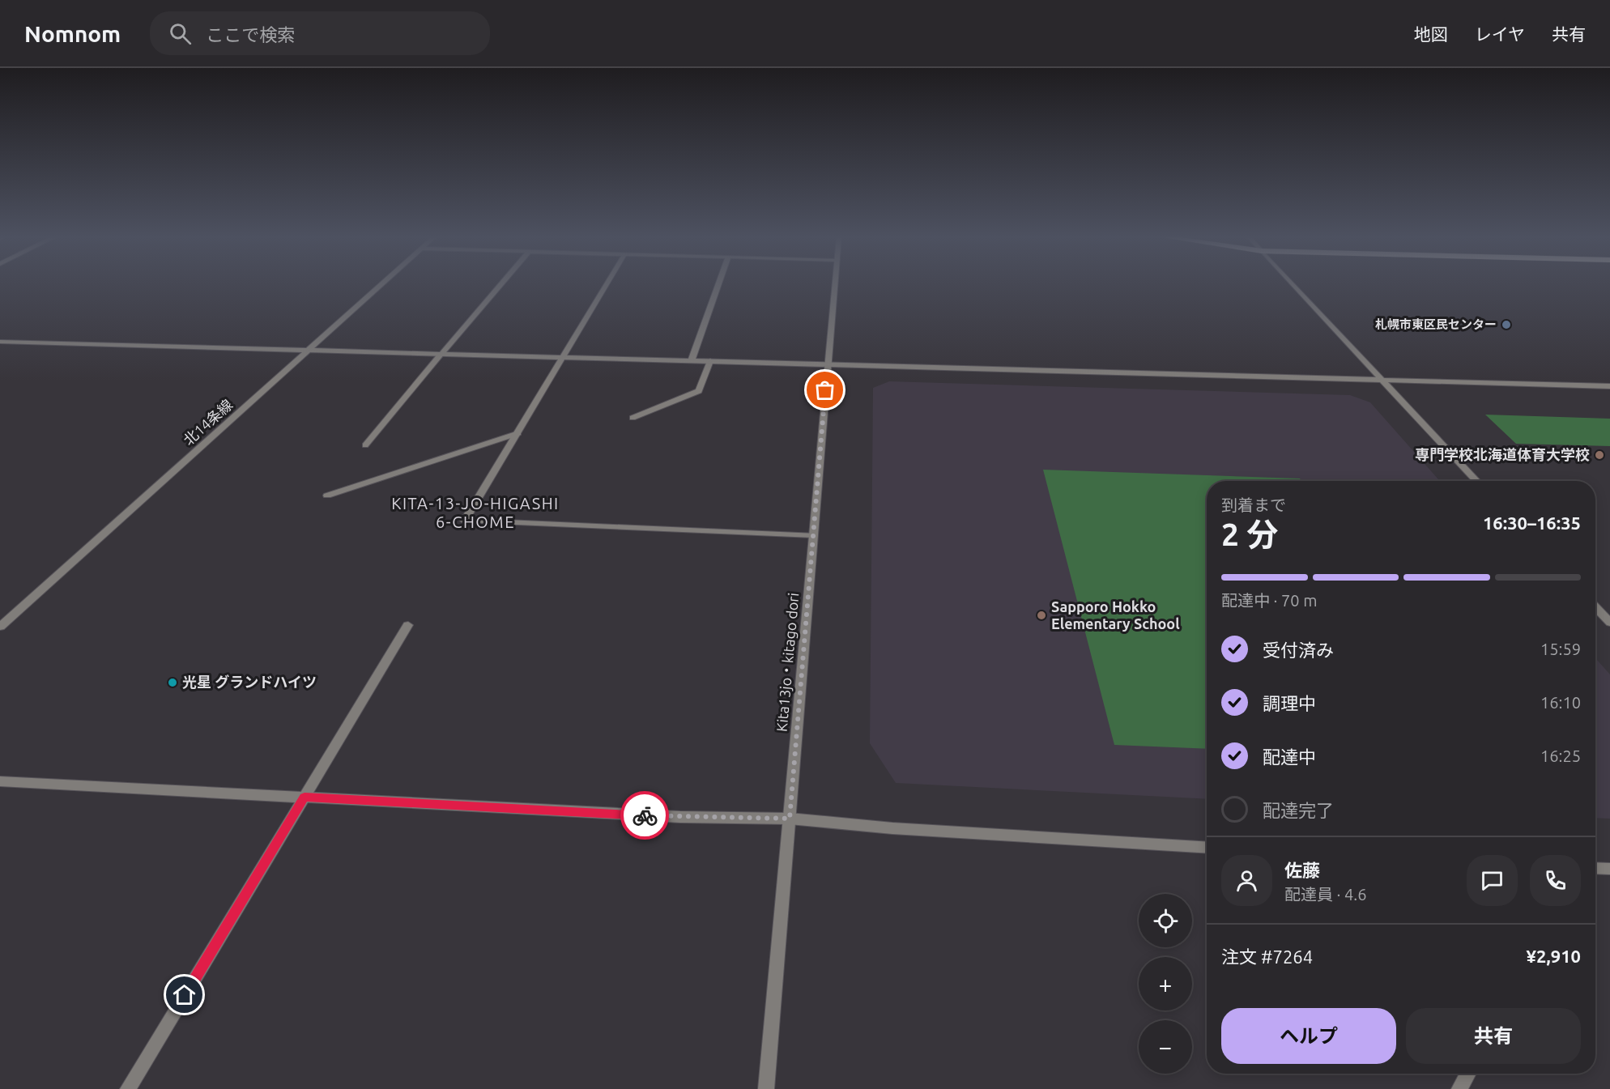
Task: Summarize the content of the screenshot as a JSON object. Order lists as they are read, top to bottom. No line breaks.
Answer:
{"streets":{"street":["北14条線","Kita13jo・kitago dori"]},"districts":["KITA-13-JO-HIGASHI 6-CHOME"],"places":["札幌市東区民センター","専門学校北海道体育大学校","Sapporo Hokko Elementary School","光星 グランドハイツ"],"page":{"header":"Nomnom","search":"ここで検索","nav":["地図","レイヤ","共有"],"heading":["2 分","到着まで","16:30–16:35"],"panel":["佐藤","配達員 · 4.6","注文 #7264","¥2,910"],"bar":"配達中 · 70 m","list":[["受付済み","15:59"],["調理中","16:10"],["配達中","16:25"],"配達完了"],"map_buttons":["+","−"],"buttons":["ヘルプ","共有"]}}
